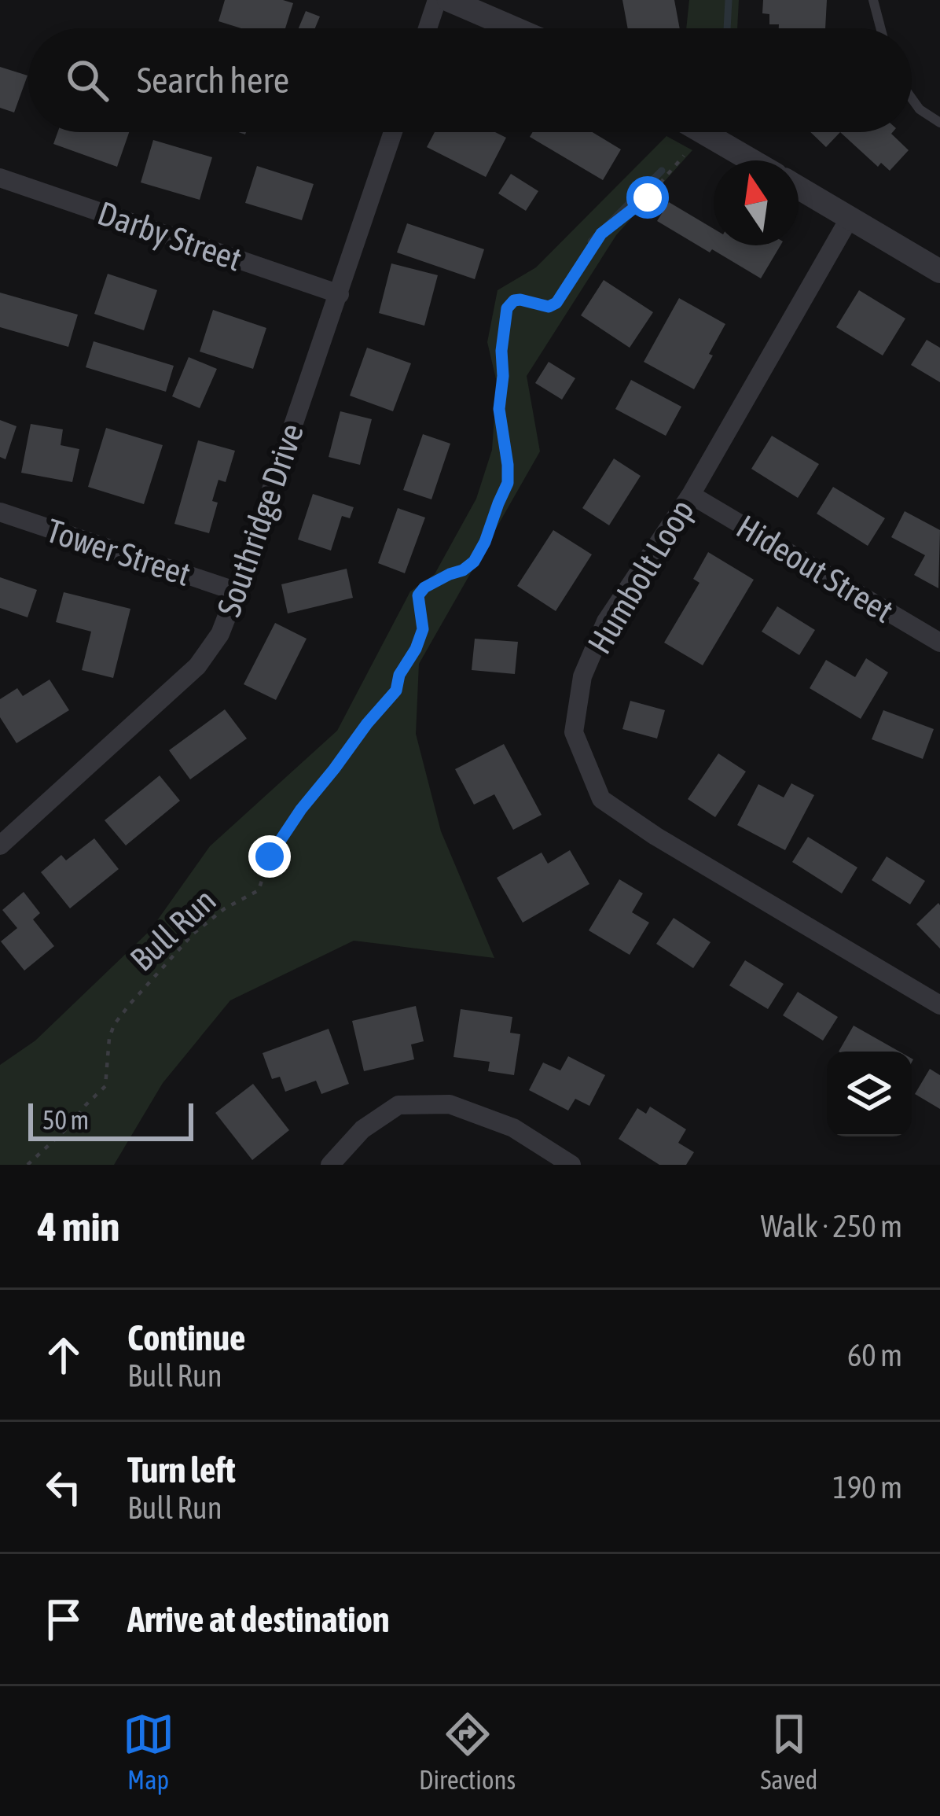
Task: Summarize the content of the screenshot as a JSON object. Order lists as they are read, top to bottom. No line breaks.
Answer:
{"streets":{"street":["Darby Street","Southridge Drive","Tower Street","Hideout Street","Humbolt Loop"],"path":["Bull Run"]},"crossings":[["Darby Street","Southridge Drive"],["Southridge Drive","Tower Street"],["Hideout Street","Humbolt Loop"]],"scale_bar":"50 m","north":"top","page":{"search":"Search here","scale":"50 m","heading":["4 min","Walk · 250 m"],"list":[["Continue","Bull Run","60 m"],["Turn left","Bull Run","190 m"],"Arrive at destination"],"nav":["Map","Directions","Saved"]}}
